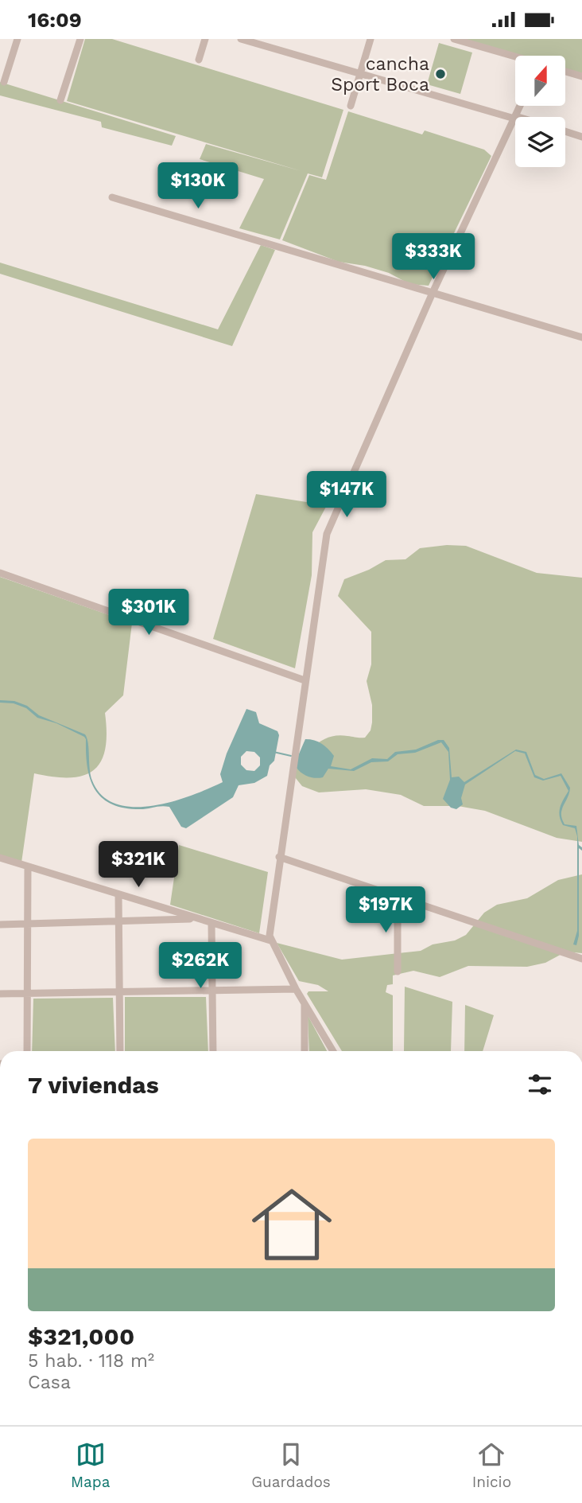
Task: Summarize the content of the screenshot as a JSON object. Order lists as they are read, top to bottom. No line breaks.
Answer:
{"places":["cancha Sport Boca"],"north":"top","page":{"status":"16:09","price":["$130K","$333K","$147K","$301K","$321K","$197K","$262K"],"heading":"7 viviendas","list":[{"name":"$321,000","note":"5 hab. · 118 m² · Casa"}],"tabs":["Mapa","Guardados","Inicio"]}}
